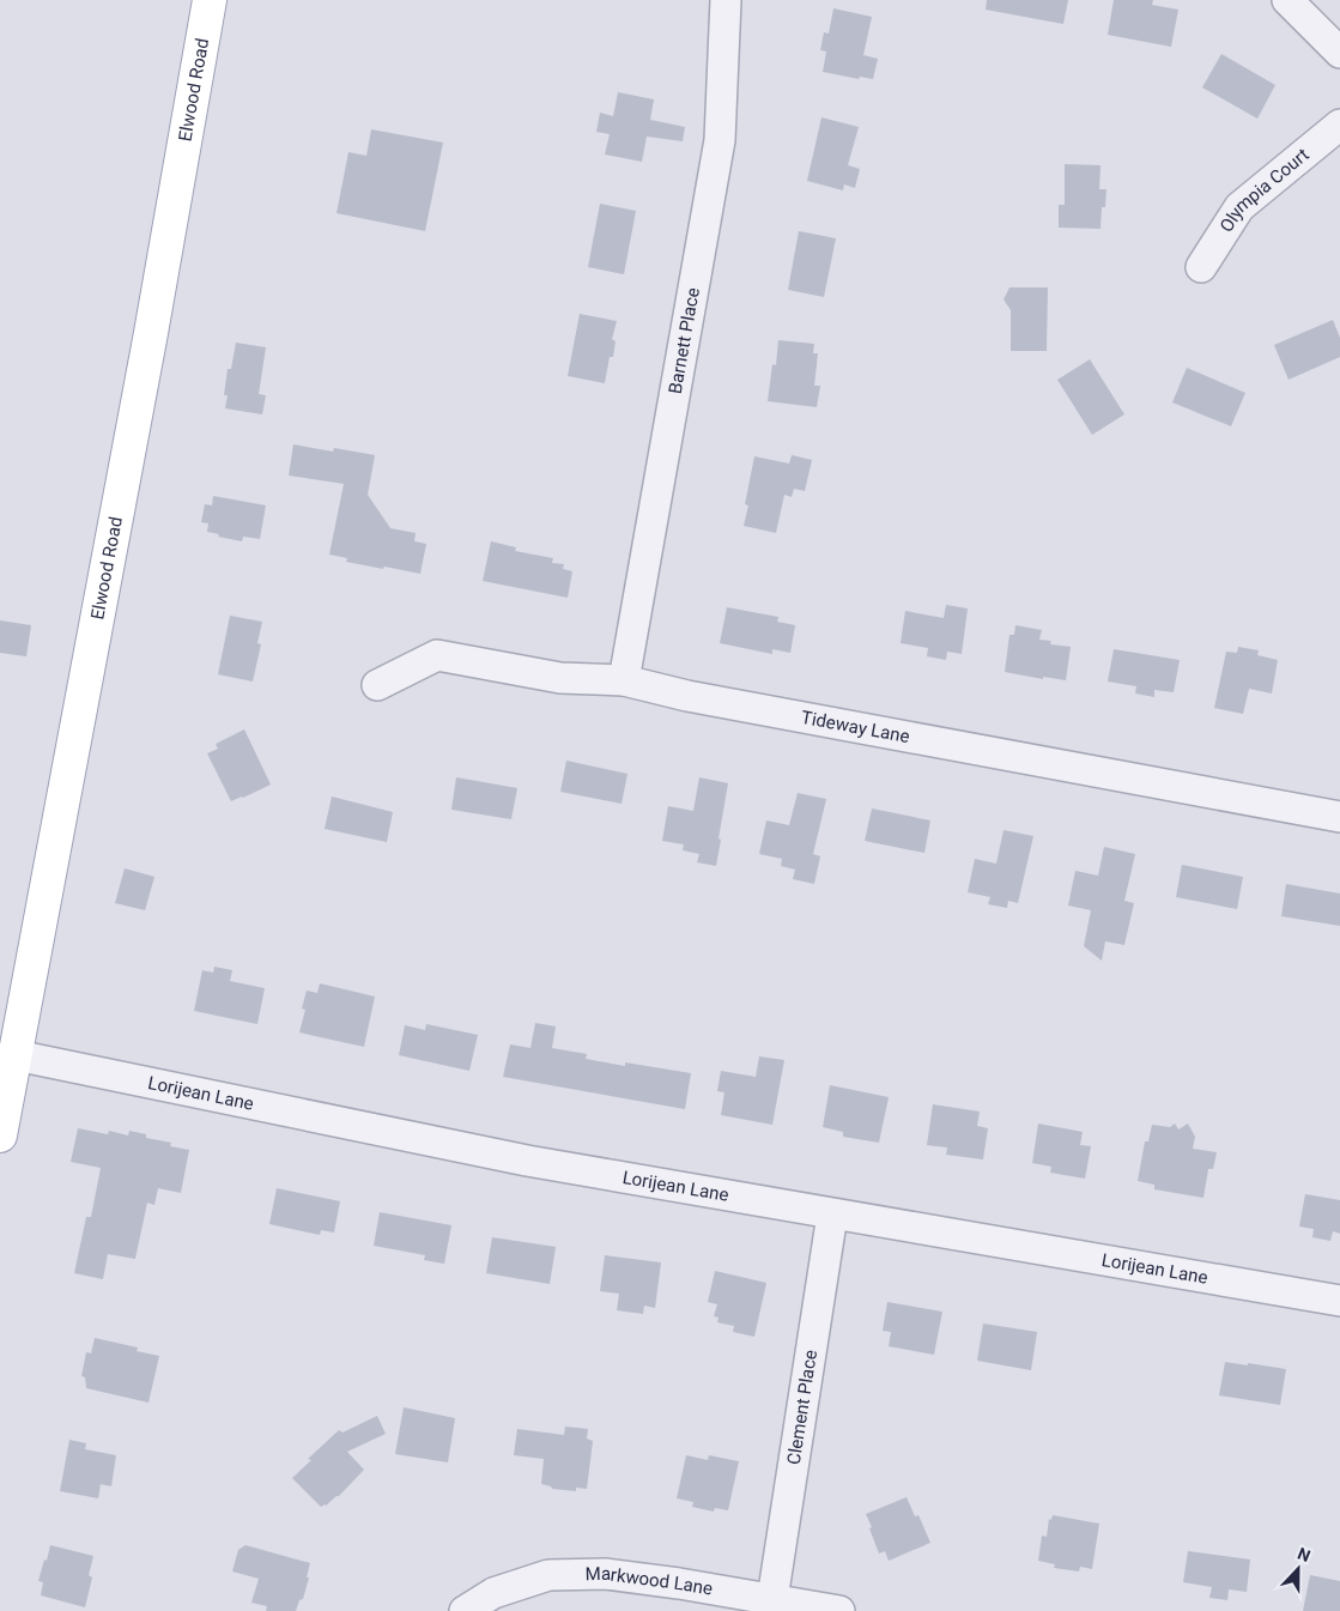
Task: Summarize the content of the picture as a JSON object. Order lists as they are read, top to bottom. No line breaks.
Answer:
{"streets":{"main road":["Elwood Road"],"street":["Olympia Court","Barnett Place","Tideway Lane","Lorijean Lane","Clement Place","Markwood Lane"]},"crossings":[["Elwood Road","Lorijean Lane"],["Barnett Place","Tideway Lane"],["Lorijean Lane","Clement Place"],["Clement Place","Markwood Lane"]],"north":"top"}
